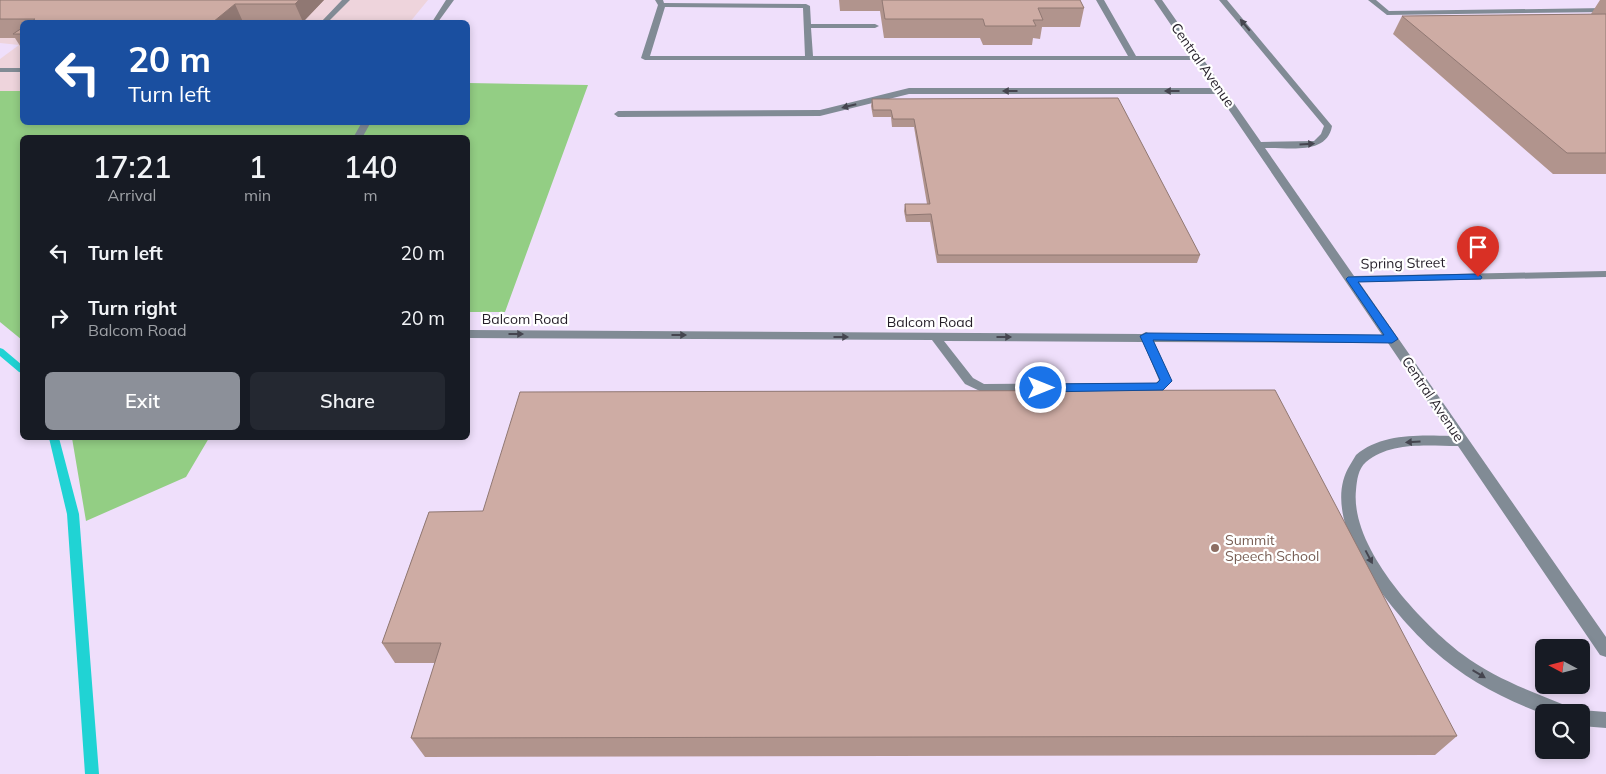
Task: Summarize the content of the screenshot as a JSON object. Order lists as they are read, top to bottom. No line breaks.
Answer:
{"streets":{"street":["Central Avenue","Spring Street","Balcom Road"]},"crossings":[["Central Avenue","Spring Street"],["Central Avenue","Balcom Road"]],"one_way":["Balcom Road"],"places":["Summit Speech School"],"north":"left","page":{"turn":["20 m","Turn left"],"eta":["17:21","Arrival","1","min","140","m"],"list":[{"name":"Turn left","value":"20 m"},{"name":"Turn right","note":"Balcom Road","value":"20 m"}],"buttons":["Exit","Share"]}}
